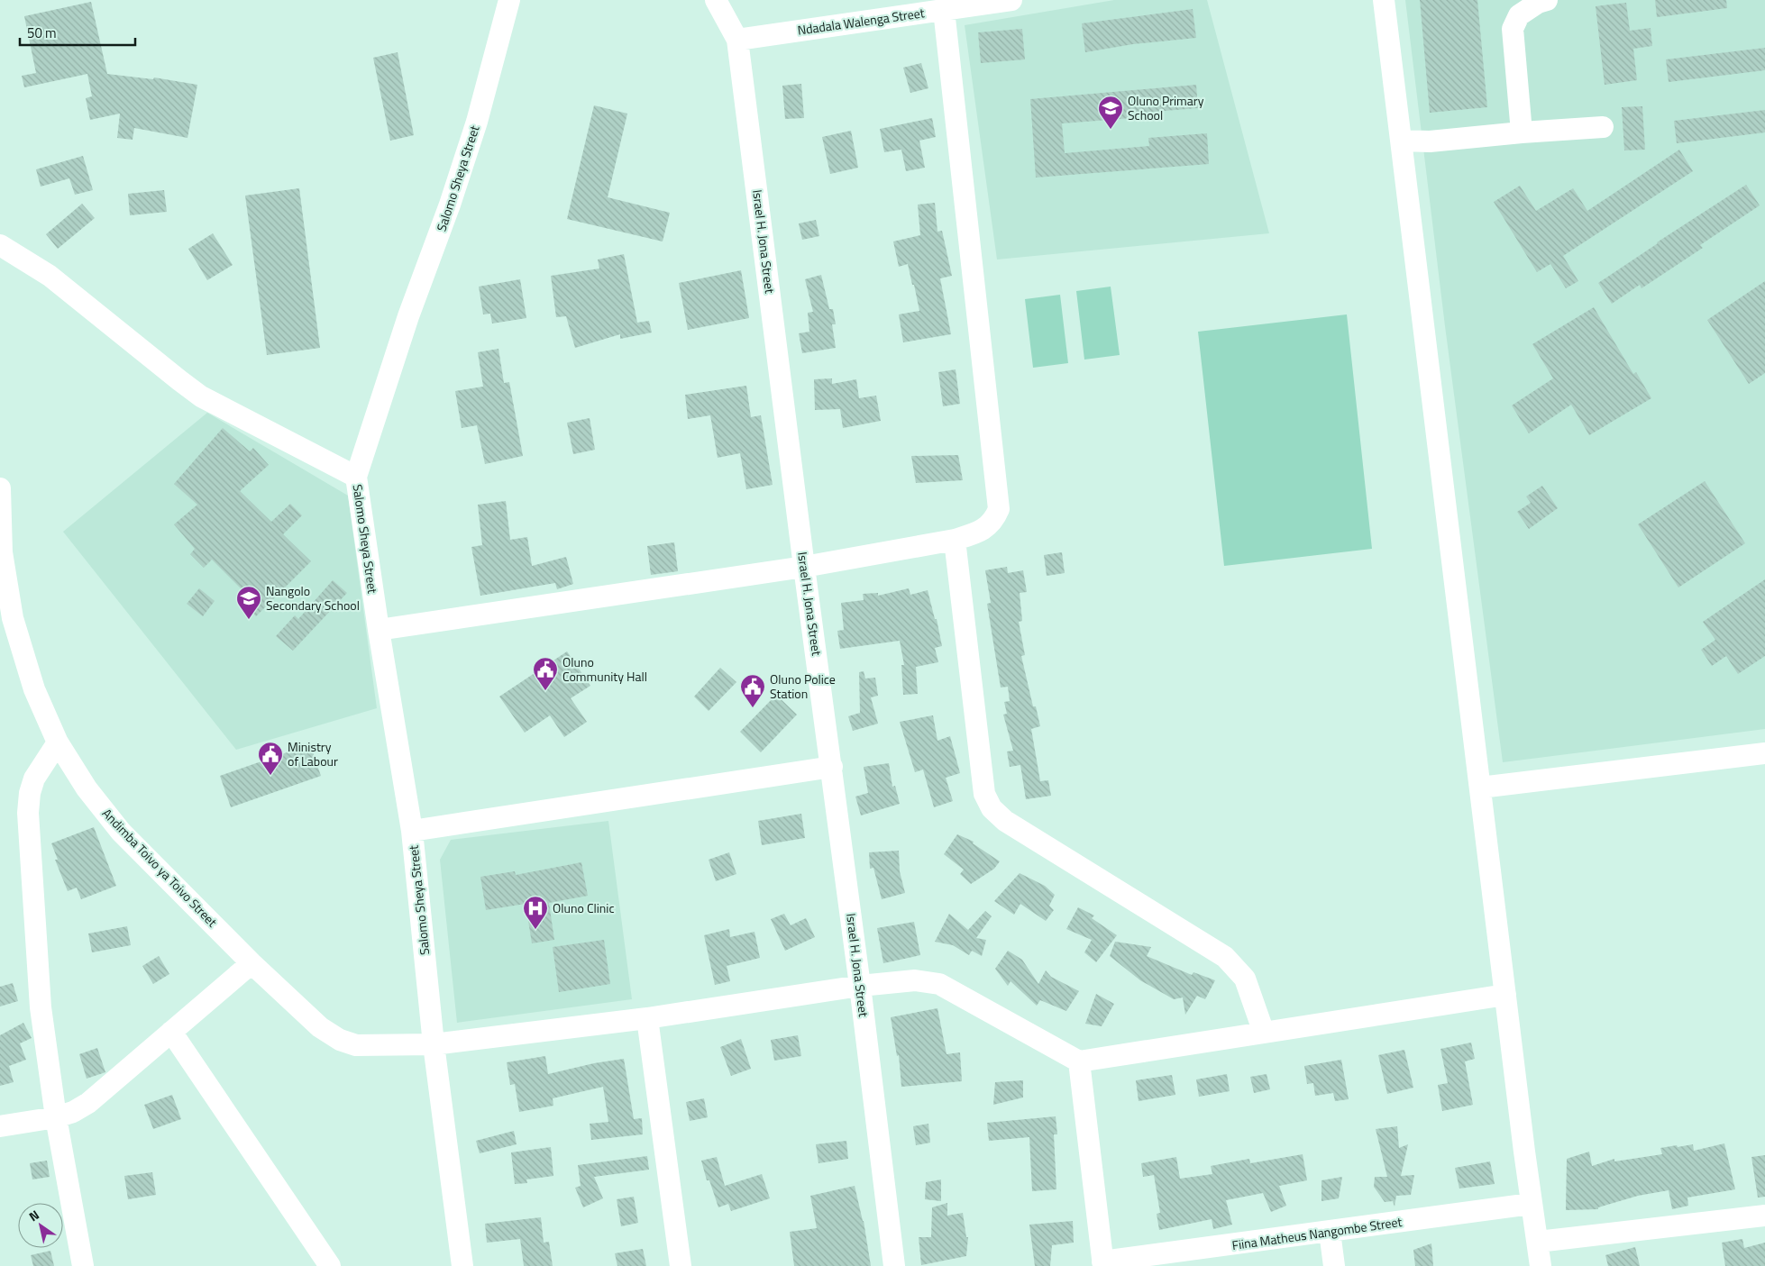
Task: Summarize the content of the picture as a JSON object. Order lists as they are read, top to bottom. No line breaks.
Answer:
{"streets":{"street":["Ndadala Walenga Street","Salomo Sheya Street","Israel H. Jona Street","Andimba Toivo ya Toivo Street","Fiina Matheus Nangombe Street"]},"crossings":[["Ndadala Walenga Street","Israel H. Jona Street"],["Salomo Sheya Street","Andimba Toivo ya Toivo Street"],["Israel H. Jona Street","Andimba Toivo ya Toivo Street"]],"places":{"school or university":["Oluno Primary School","Nangolo Secondary School"],"public building":["Oluno Community Hall","Oluno Police Station","Ministry of Labour"],"hospital":["Oluno Clinic"]},"scale_bar":"50 m","north":"top left"}
